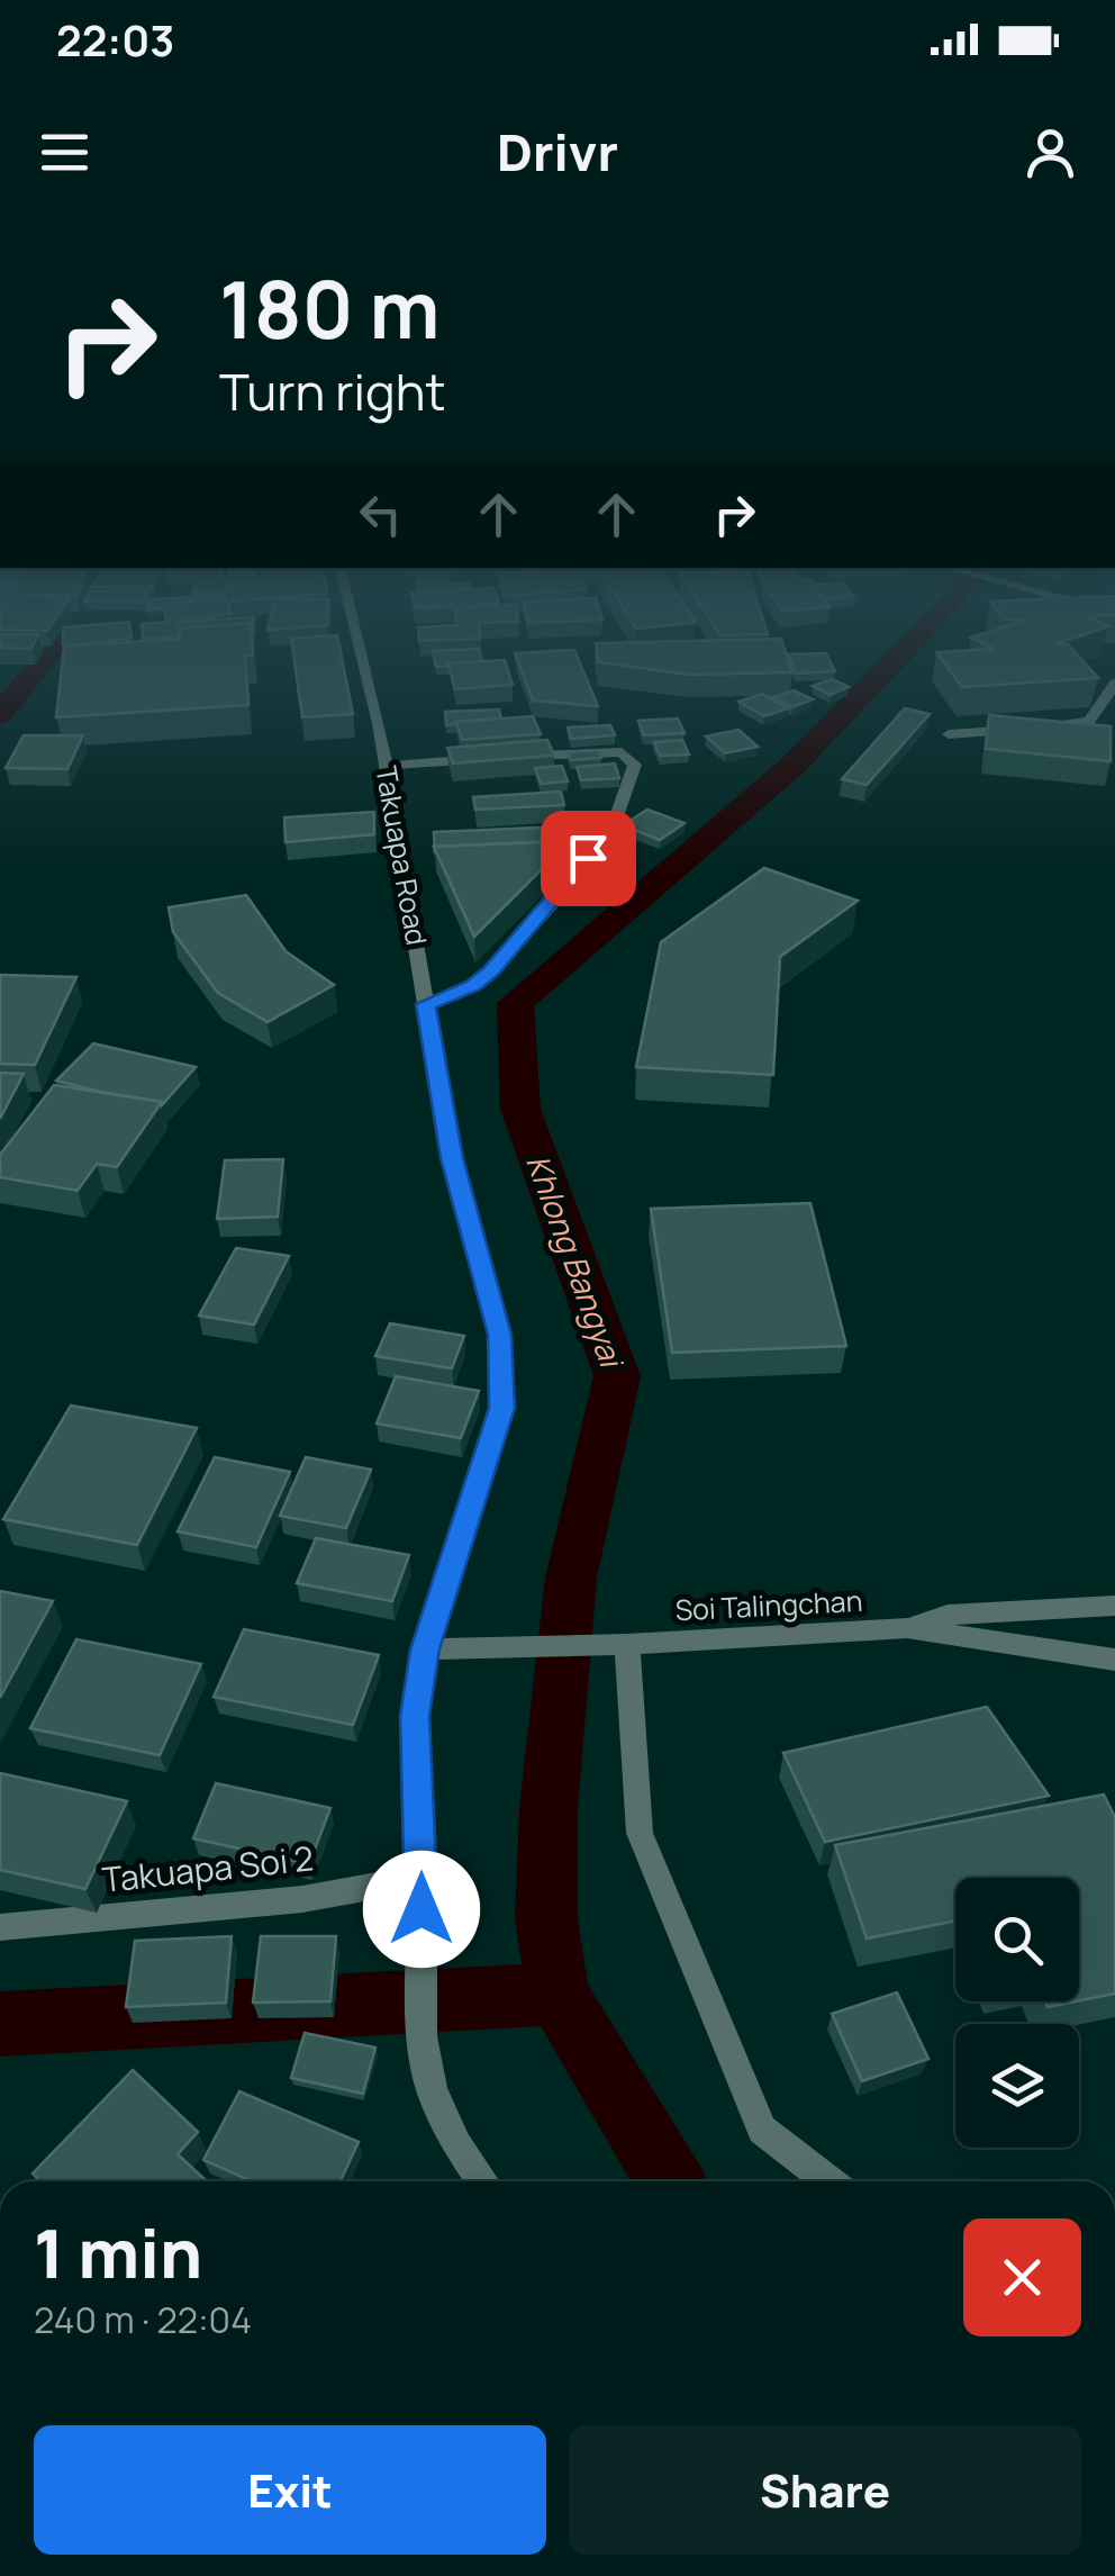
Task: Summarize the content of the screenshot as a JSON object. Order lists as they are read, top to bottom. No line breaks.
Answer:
{"streets":{"street":["Takuapa Road","Soi Talingchan","Takuapa Soi 2"]},"crossings":[["Takuapa Road","Soi Talingchan"],["Takuapa Road","Takuapa Soi 2"]],"water":["Khlong Bangyai"],"page":{"status":"22:03","header":"Drivr","turn":["180 m","Turn right"],"heading":["1 min","240 m · 22:04"],"buttons":["Exit","Share"]}}
